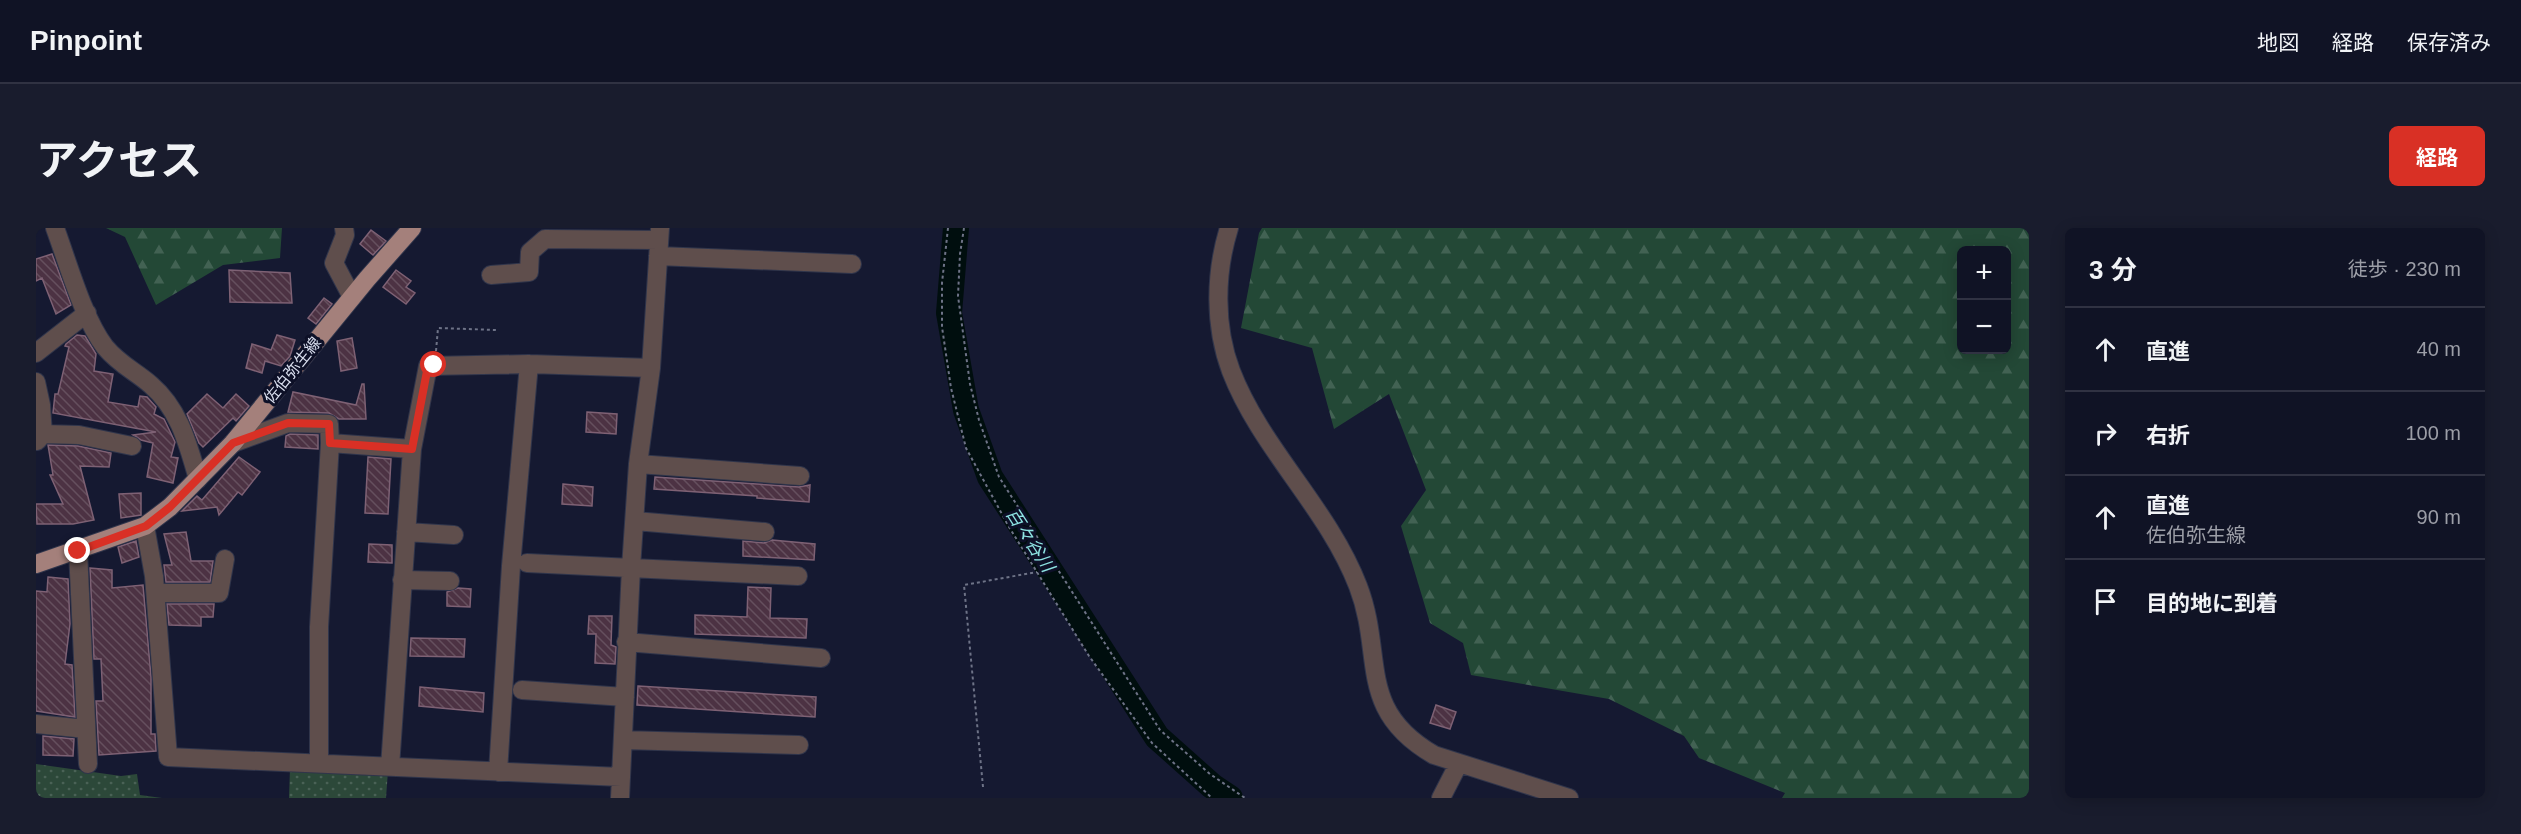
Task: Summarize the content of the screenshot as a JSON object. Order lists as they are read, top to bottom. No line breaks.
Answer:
{"streets":{"main road":["佐伯弥生線"]},"water":["百々谷川"],"page":{"header":"Pinpoint","nav":["地図","経路","保存済み"],"title":"アクセス","buttons":"経路","heading":["3 分","徒歩 · 230 m"],"map_buttons":["+","−"],"list":[["直進","40 m"],["右折","100 m"],["直進","佐伯弥生線","90 m"],"目的地に到着"]}}
